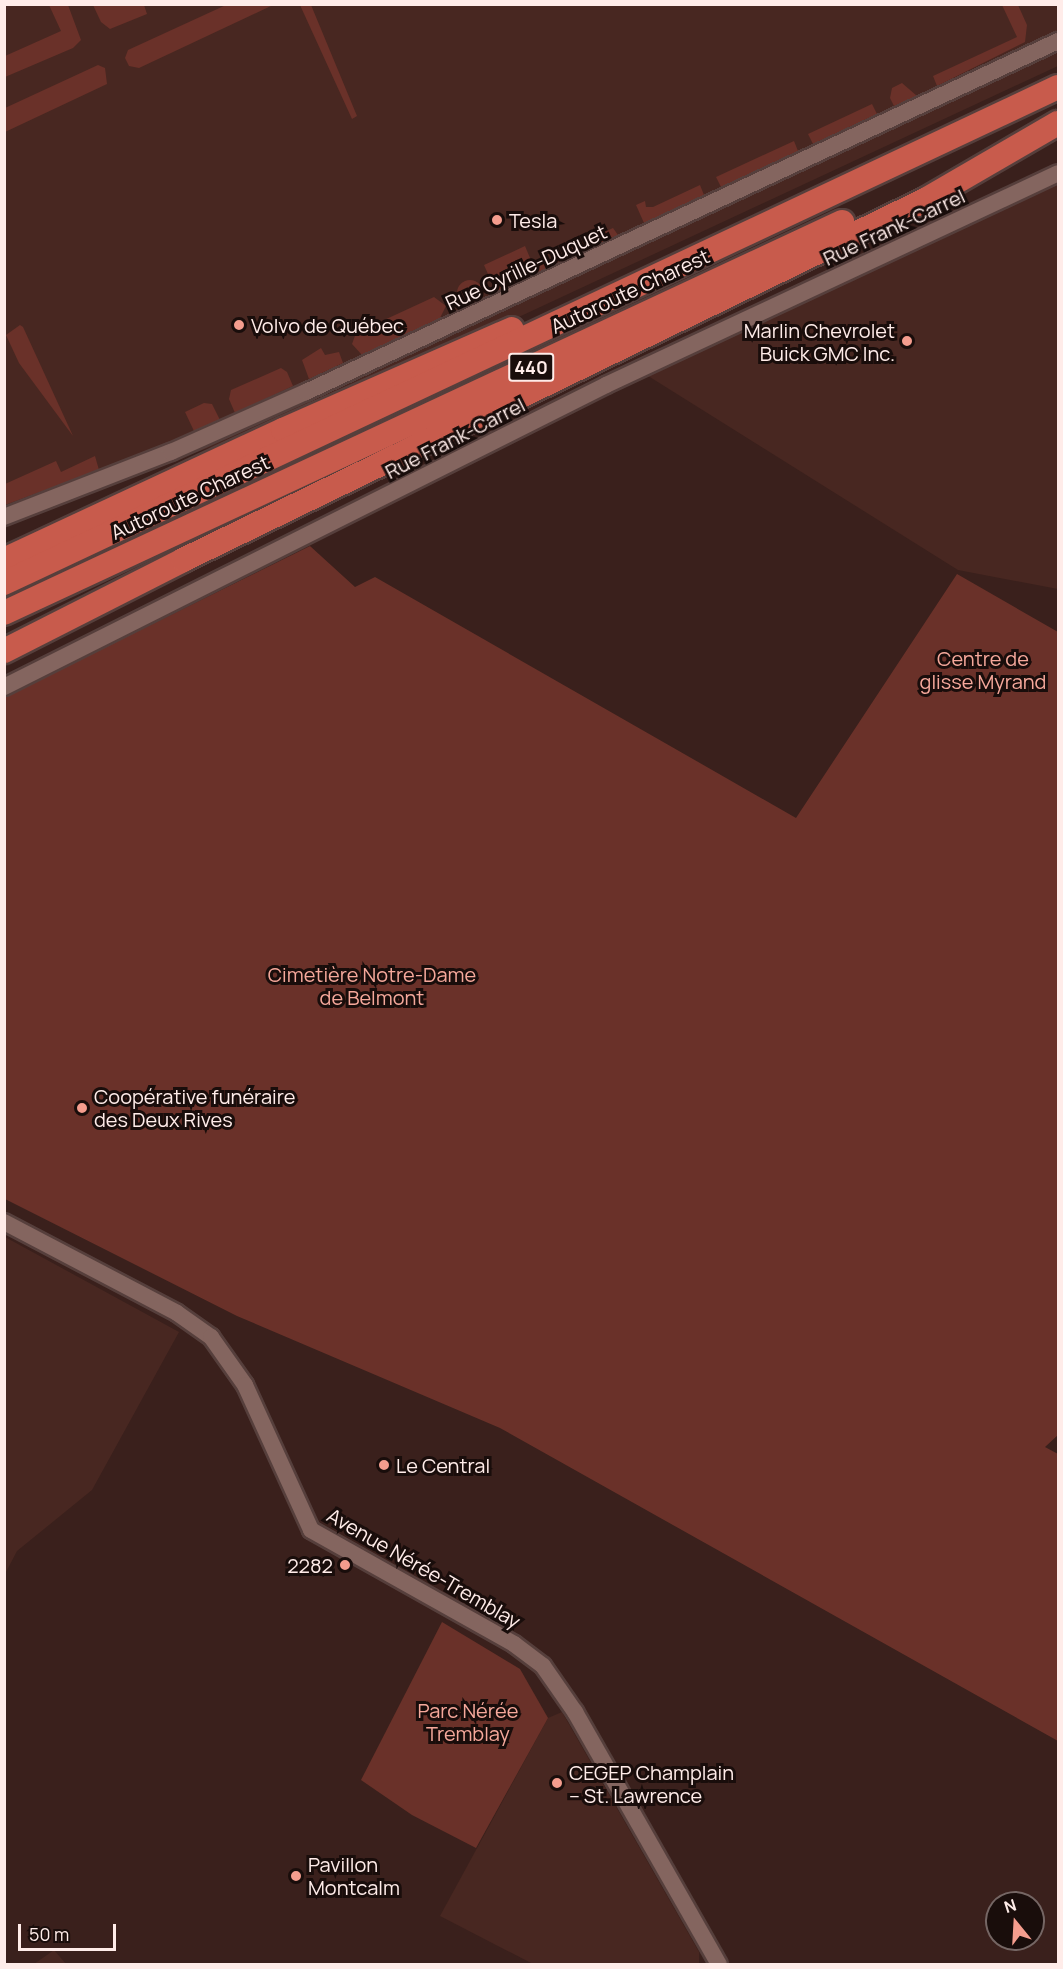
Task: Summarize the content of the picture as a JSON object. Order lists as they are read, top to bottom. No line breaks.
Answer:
{"streets":{"highway":["Autoroute Charest","440"],"street":["Rue Frank-Carrel","Rue Cyrille-Duquet","Avenue Nérée-Tremblay"]},"parks":["Centre de glisse Myrand","Cimetière Notre-Dame de Belmont","Parc Nérée Tremblay"],"places":["Tesla","Volvo de Québec","Marlin Chevrolet Buick GMC Inc.","Coopérative funéraire des Deux Rives","Le Central","2282","CEGEP Champlain – St. Lawrence","Pavillon Montcalm"],"scale_bar":"50 m","north":"top"}
